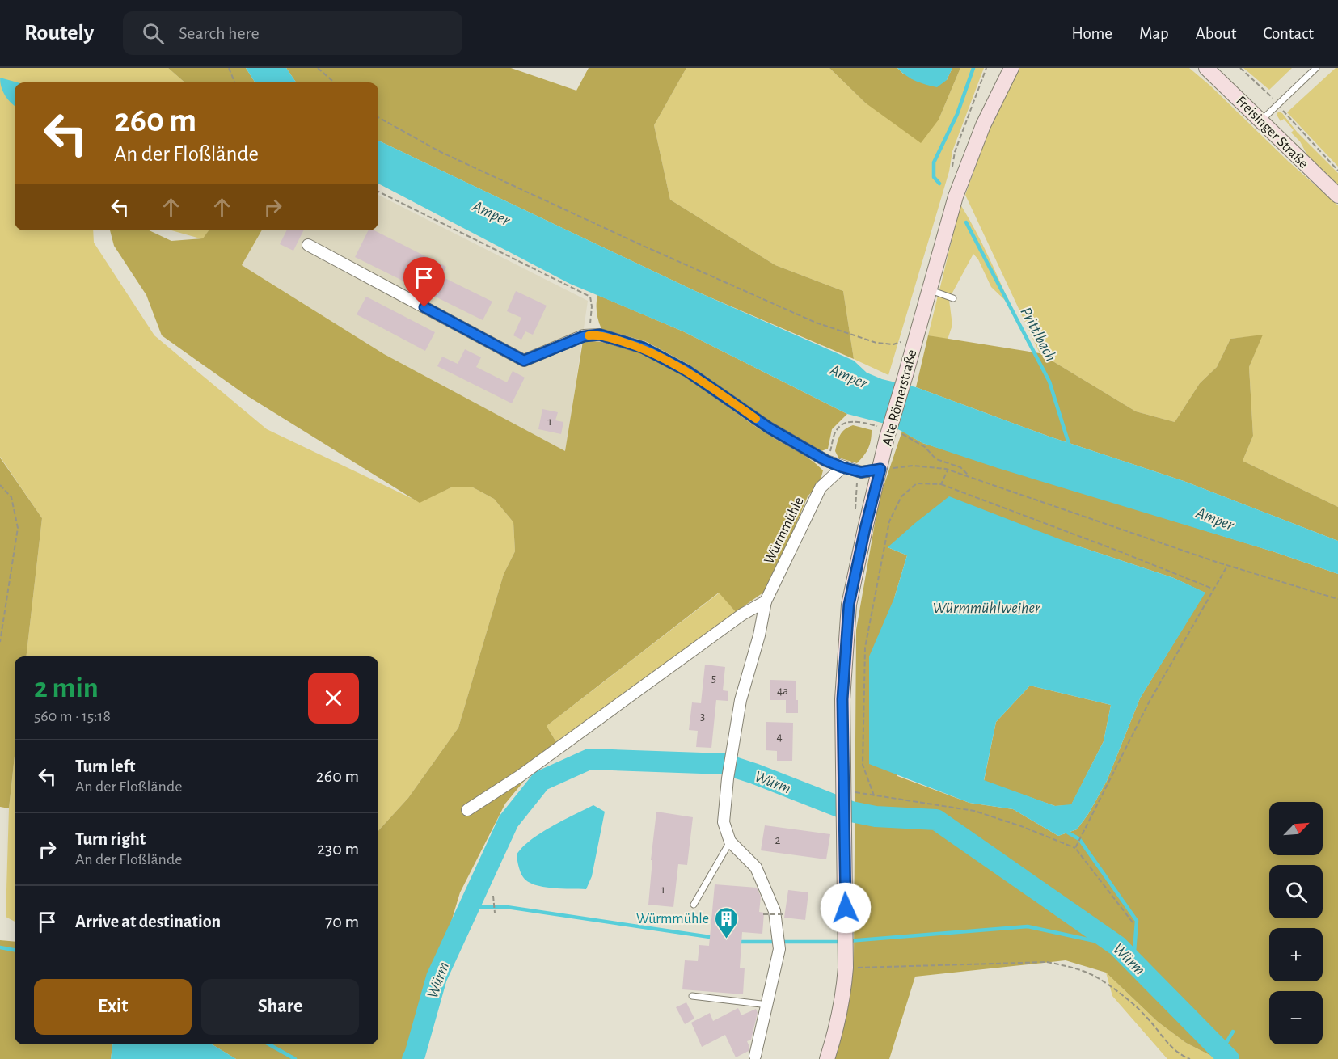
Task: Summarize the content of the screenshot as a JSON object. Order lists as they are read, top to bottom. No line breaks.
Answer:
{"streets":{"main road":["Freisinger Straße","Alte Römerstraße"],"street":["Würmmühle"]},"water":["Amper","Prittlbach","Würmmühlweiher","Würm"],"places":{"building":["Würmmühle"]},"house_numbers":["1","5","4a","3","4","2","1"],"north":"top right","page":{"header":"Routely","search":"Search here","nav":["Home","Map","About","Contact"],"turn":["260 m","An der Floßlände"],"heading":["2 min","560 m · 15:18"],"list":[{"name":"Turn left","note":"An der Floßlände","value":"260 m"},{"name":"Turn right","note":"An der Floßlände","value":"230 m"},{"name":"Arrive at destination","value":"70 m"}],"map_buttons":["+","−"],"buttons":["Exit","Share"]}}
